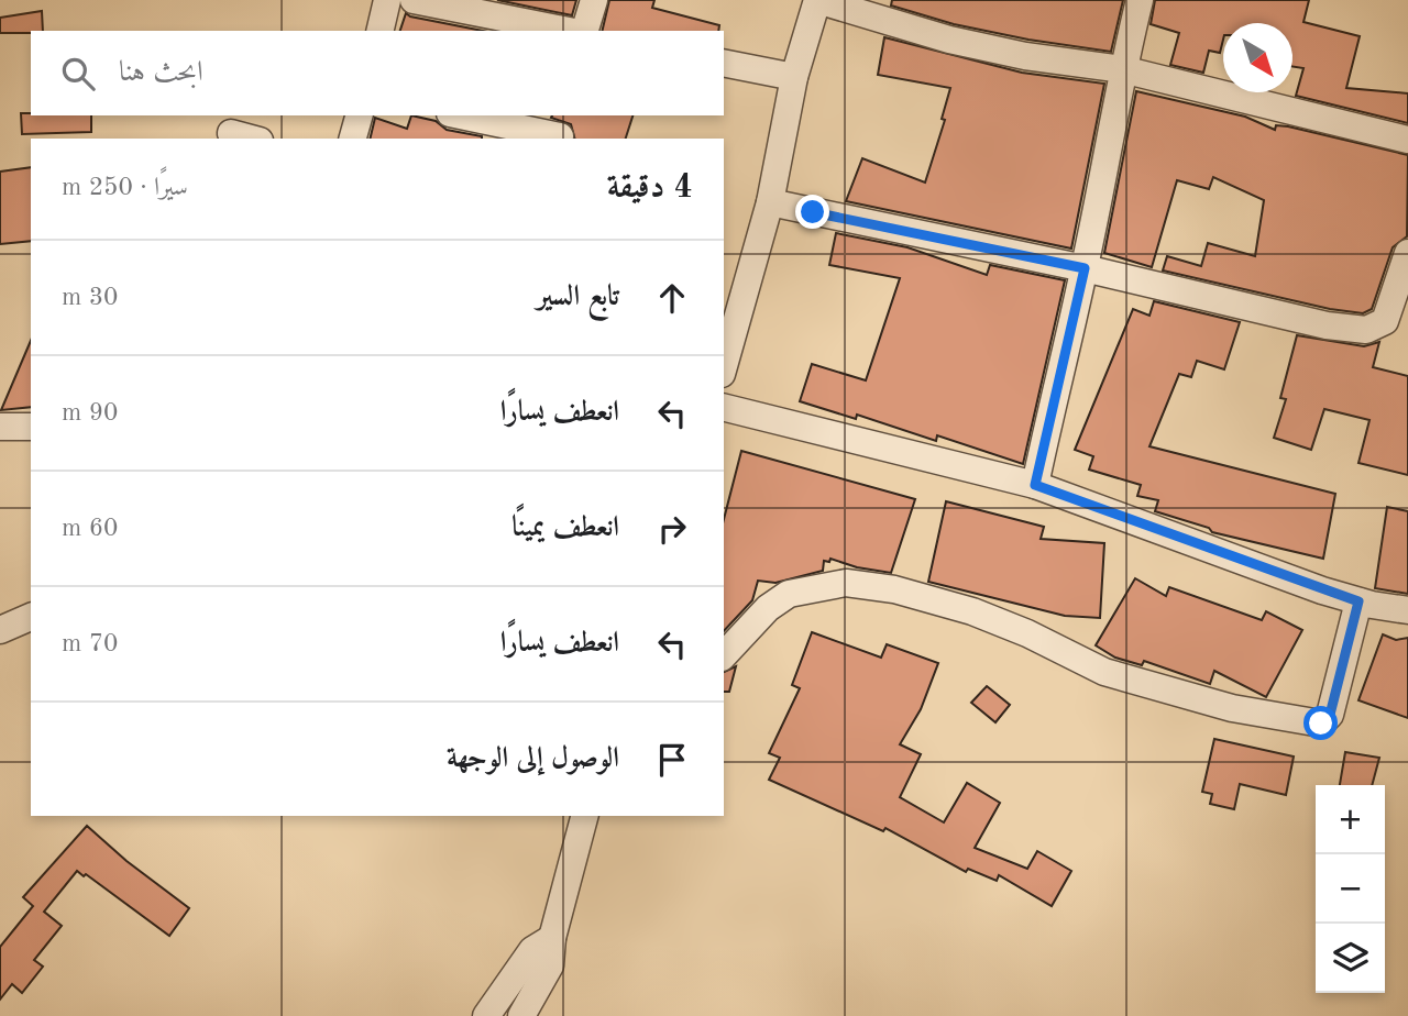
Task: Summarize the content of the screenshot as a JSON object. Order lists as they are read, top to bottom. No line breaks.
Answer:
{"north":"bottom right","page":{"search":"ابحث هنا","heading":["4 دقيقة","سيرًا · 250 m"],"list":[["تابع السير","30 m"],["انعطف يسارًا","90 m"],["انعطف يمينًا","60 m"],["انعطف يسارًا","70 m"],"الوصول إلى الوجهة"],"map_buttons":["+","−"]}}
